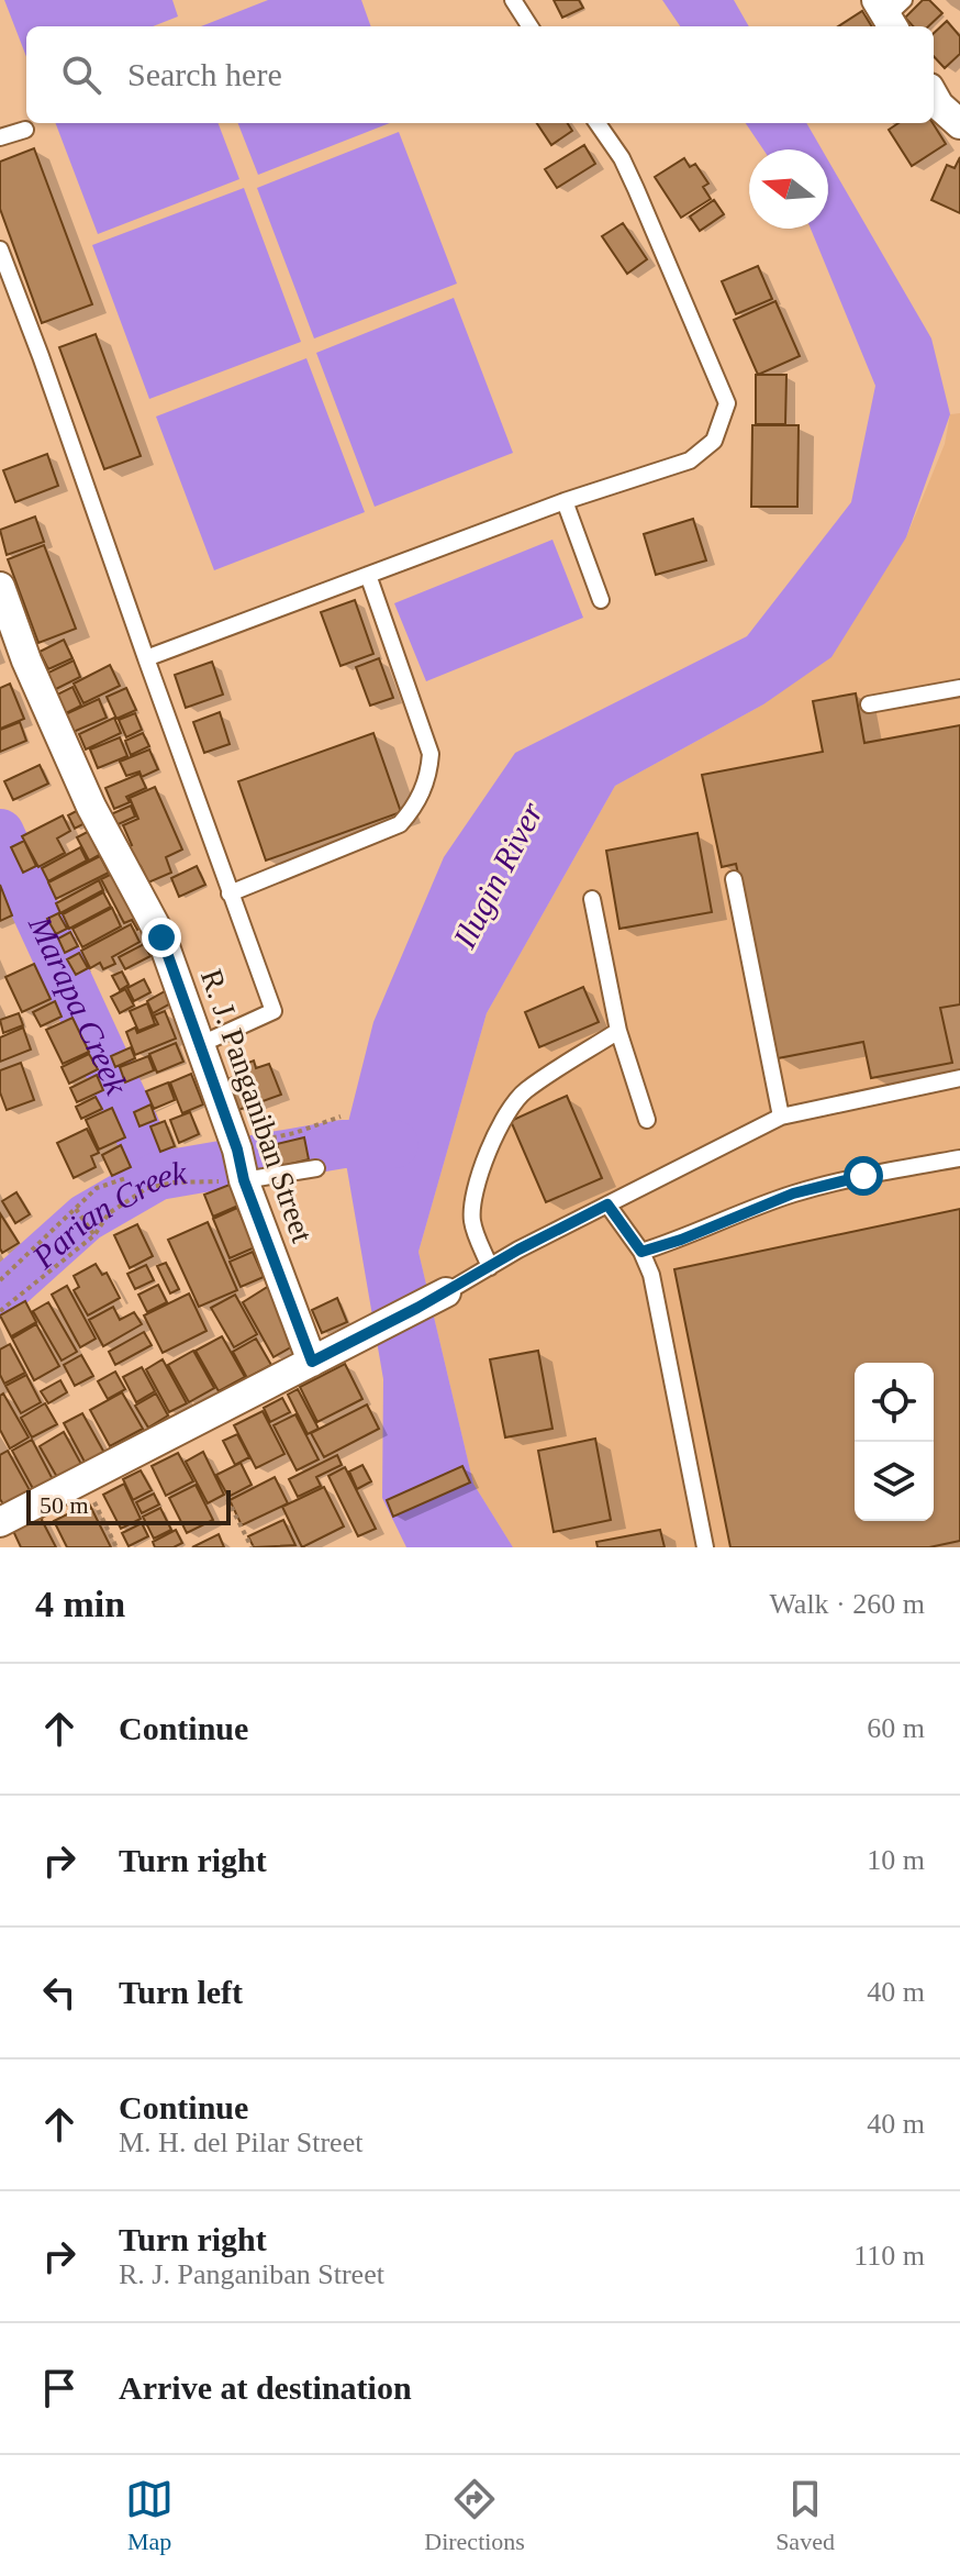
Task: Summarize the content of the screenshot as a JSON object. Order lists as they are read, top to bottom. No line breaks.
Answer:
{"streets":{"street":["R. J. Panganiban Street"]},"water":["Ilugin River","Marapa Creek","Parian Creek"],"scale_bar":"50 m","north":"left","page":{"search":"Search here","scale":"50 m","heading":["4 min","Walk · 260 m"],"list":[["Continue","60 m"],["Turn right","10 m"],["Turn left","40 m"],["Continue","M. H. del Pilar Street","40 m"],["Turn right","R. J. Panganiban Street","110 m"],"Arrive at destination"],"nav":["Map","Directions","Saved"]}}
